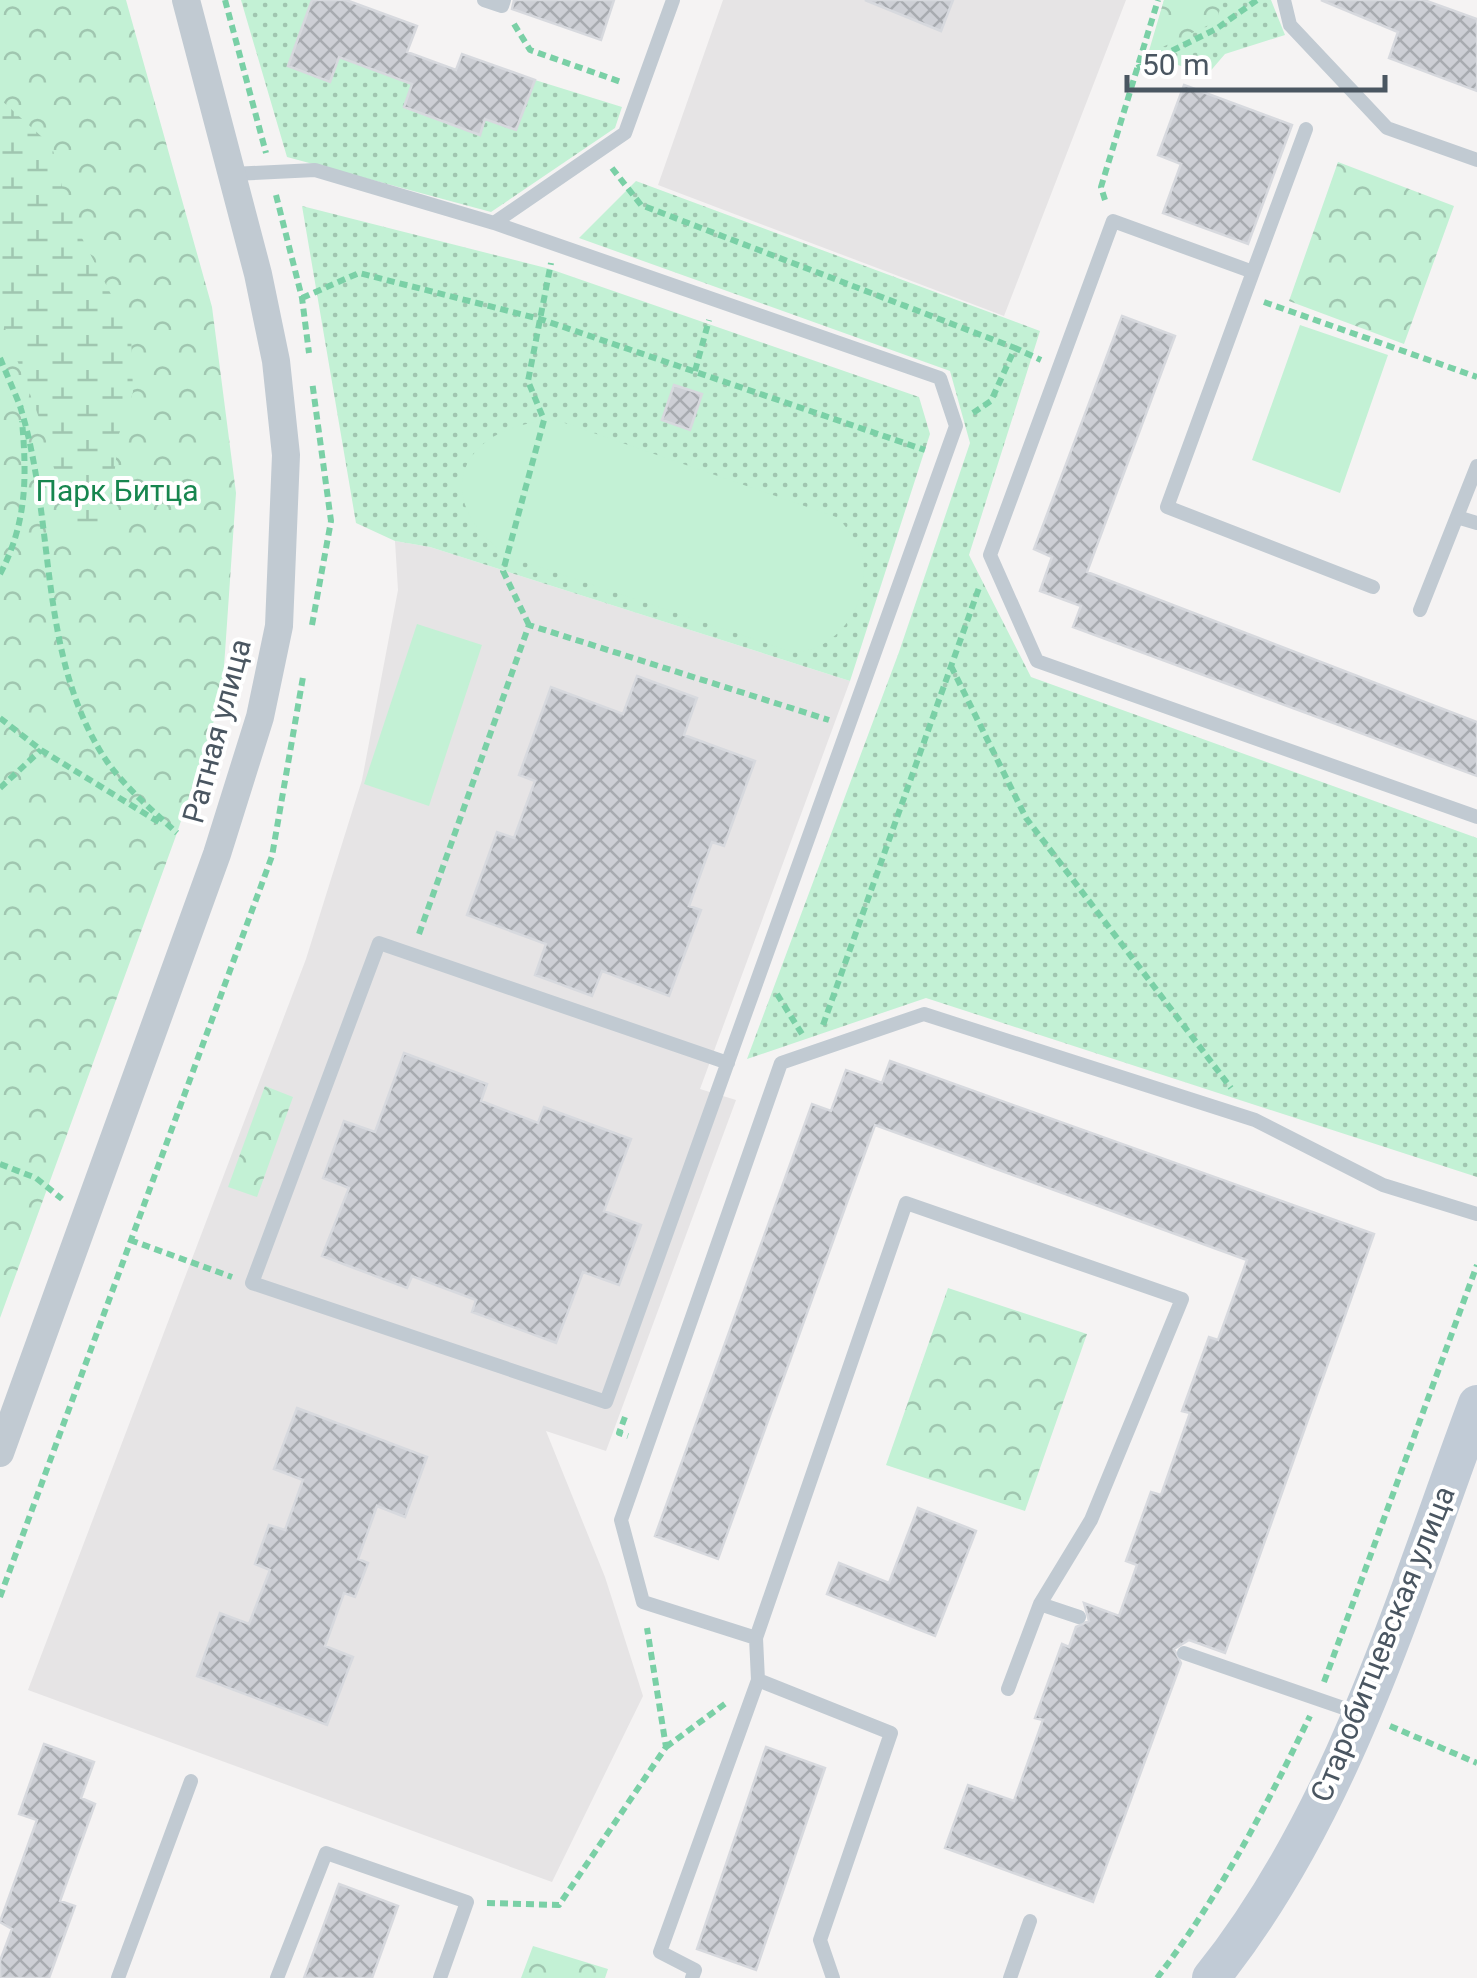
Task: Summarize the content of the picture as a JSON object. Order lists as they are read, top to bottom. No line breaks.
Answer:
{"streets":{"street":["Ратная улица","Старобитцевская улица"]},"parks":["Парк Битца"],"scale_bar":"50 m"}
